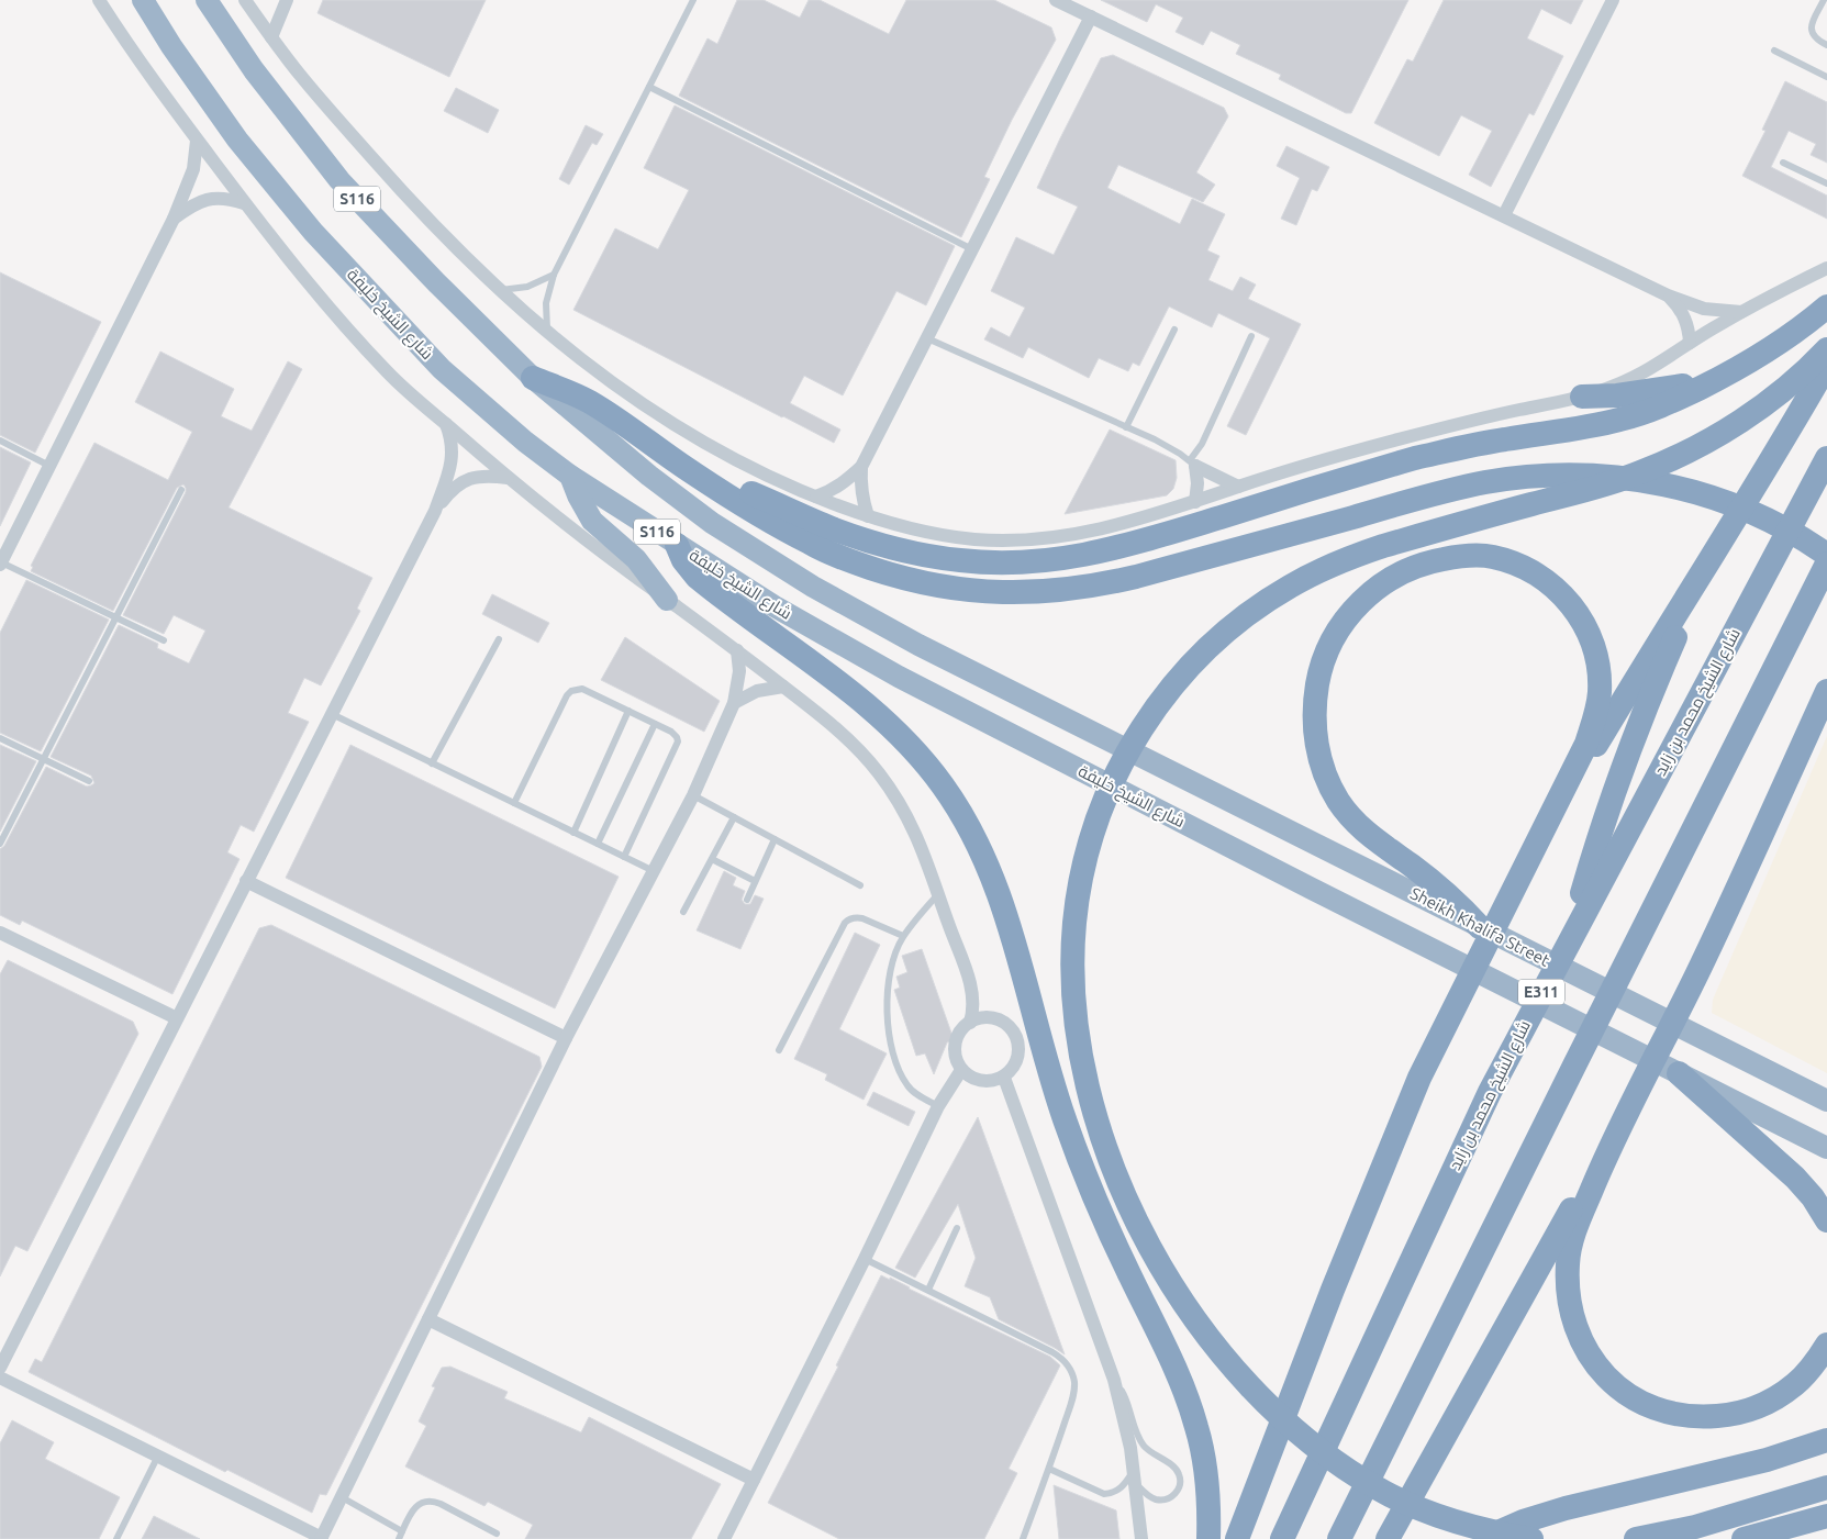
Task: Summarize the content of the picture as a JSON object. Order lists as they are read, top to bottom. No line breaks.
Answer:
{"streets":{"highway":["S116","شارع الشيخ خليفة","شارع الشيخ محمد بن زايد","Sheikh Khalifa Street","E311"]},"crossings":[["S116","Sheikh Khalifa Street"]]}
